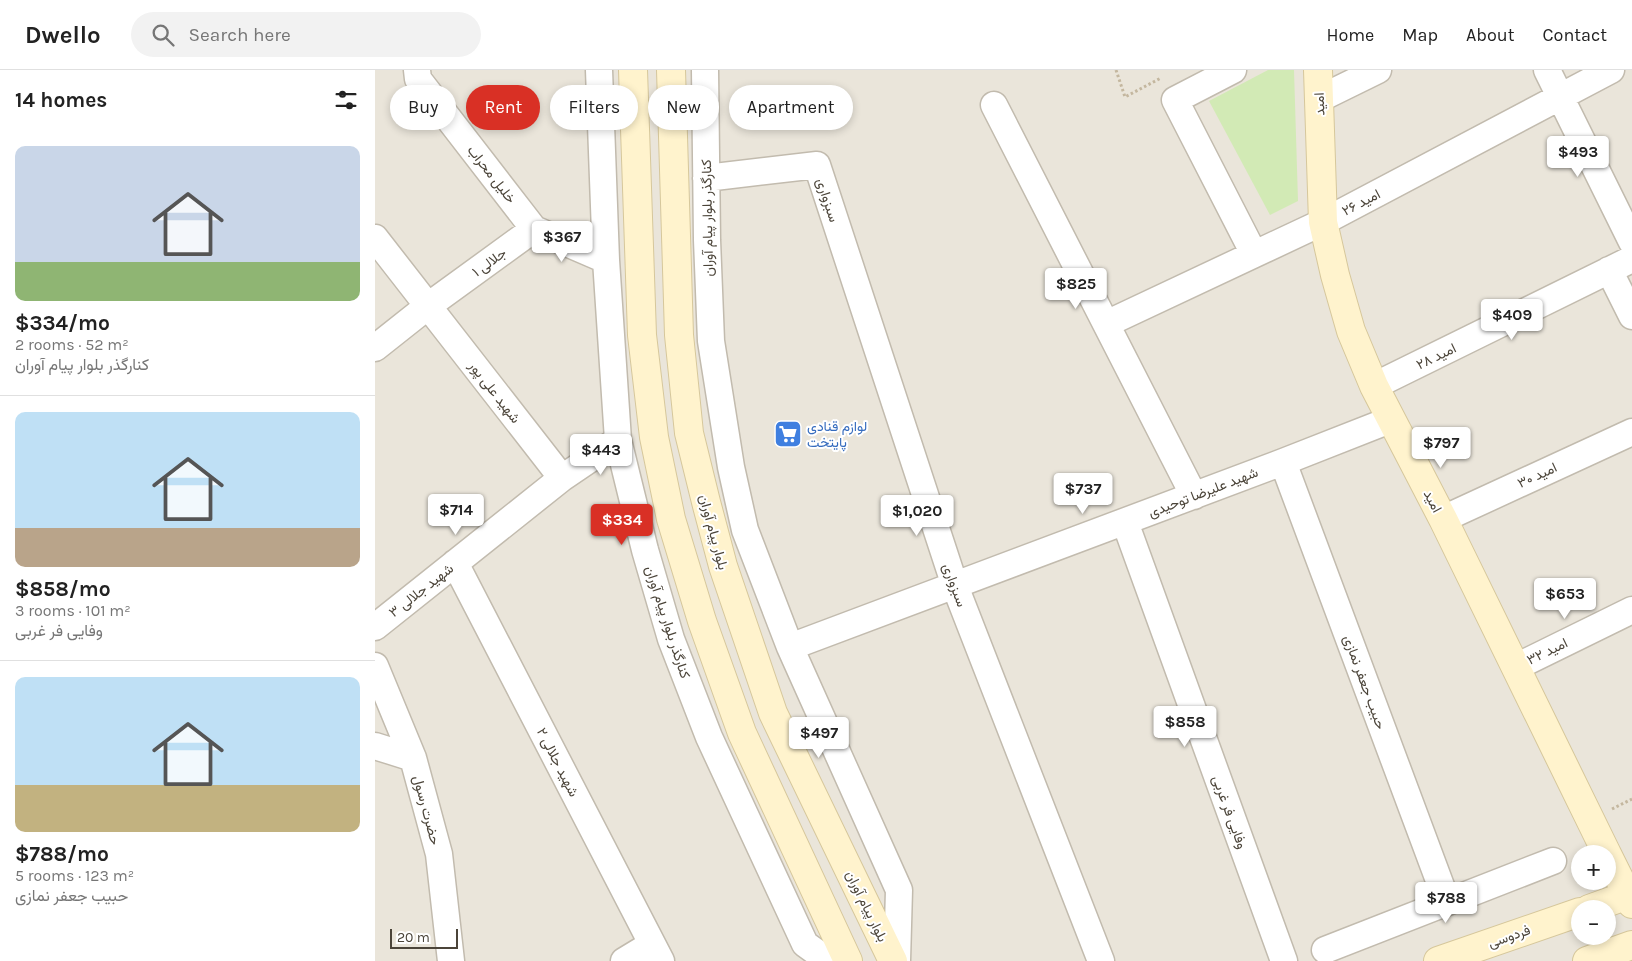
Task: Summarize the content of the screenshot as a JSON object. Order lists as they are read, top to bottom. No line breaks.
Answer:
{"streets":{"main road":["امید","بلوار پیام آوران","فردوسی"],"street":["خلیل محراب","سبزواری","امید ۲۶","کنارگذر بلوار پیام آوران","جلالی ۱","امید ۲۸","شهید علی پور","امید ۳۰","شهید علیرضا توحیدی","شهید جلالی ۳","امید ۳۲","حبیب جعفر نمازی","شهید جلالی ۲","حضرت رسول","وفایی فر غربی"]},"crossings":[["امید","امید ۲۶"],["امید","امید ۲۸"],["امید","امید ۳۰"],["امید","شهید علیرضا توحیدی"],["امید","امید ۳۲"],["خلیل محراب","جلالی ۱"],["سبزواری","کنارگذر بلوار پیام آوران"],["سبزواری","شهید علیرضا توحیدی"],["کنارگذر بلوار پیام آوران","شهید علیرضا توحیدی"],["کنارگذر بلوار پیام آوران","بلوار پیام آوران"],["کنارگذر بلوار پیام آوران","شهید جلالی ۳"],["جلالی ۱","شهید علی پور"],["شهید علی پور","شهید جلالی ۳"],["شهید علیرضا توحیدی","حبیب جعفر نمازی"],["شهید علیرضا توحیدی","وفایی فر غربی"],["شهید جلالی ۳","شهید جلالی ۲"]],"places":{"supermarket":["لوازم قنادی پایتخت"]},"scale_bar":"20 m","page":{"header":"Dwello","search":"Search here","nav":["Home","Map","About","Contact"],"heading":"14 homes","chip":["Buy","Rent","Filters","New","Apartment"],"list":[{"name":"$334/mo","note":"2 rooms · 52 m² · کنارگذر بلوار پیام آوران"},{"name":"$858/mo","note":"3 rooms · 101 m² · وفایی فر غربی"},{"name":"$788/mo","note":"5 rooms · 123 m² · حبیب جعفر نمازی"}],"price":["$493","$367","$825","$409","$797","$443","$737","$714","$1,020","$334","$653","$858","$497","$788"],"map_buttons":["+","−"],"scale":"20 m"}}
